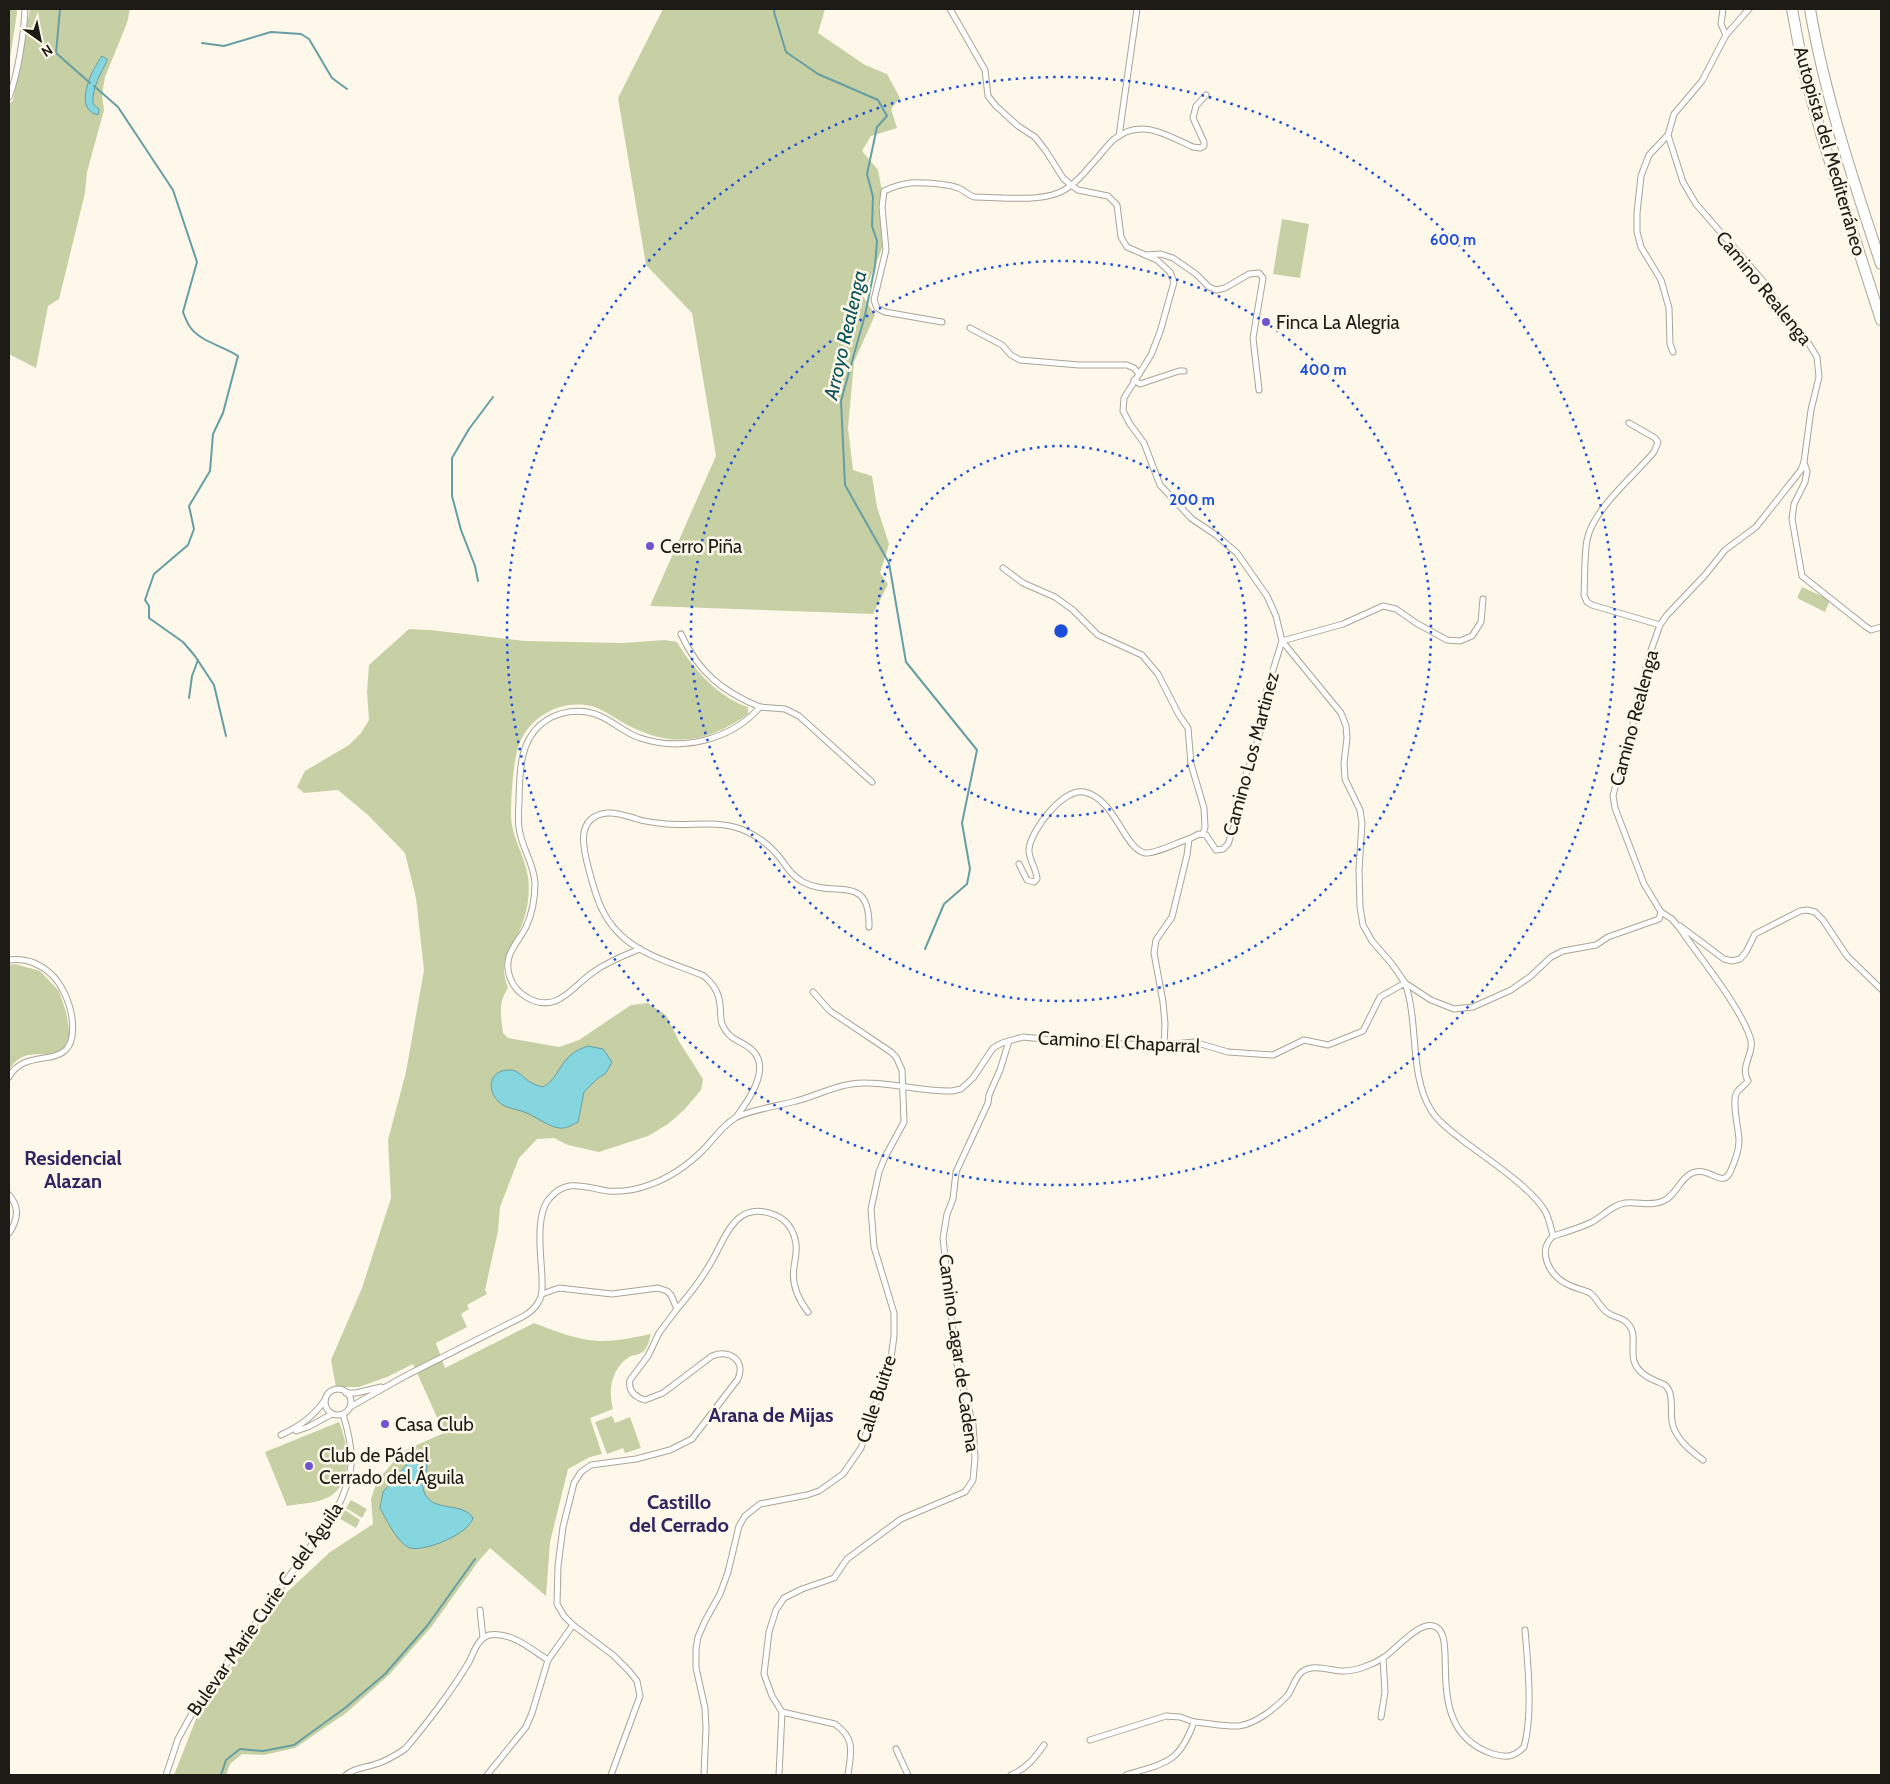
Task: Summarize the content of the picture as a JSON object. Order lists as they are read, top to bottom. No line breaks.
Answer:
{"streets":{"highway":["Autopista del Mediterráneo"],"street":["Camino Realenga","Camino Los Martinez","Camino El Chaparral","Camino Lagar de Cadena","Calle Buitre","Bulevar Marie Curie C. del Águila"]},"crossings":[["Camino El Chaparral","Camino Lagar de Cadena"],["Camino El Chaparral","Calle Buitre"]],"districts":["Residencial Alazan","Arana de Mijas","Castillo del Cerrado"],"water":["Arroyo Realenga"],"places":["Finca La Alegria","Cerro Piña","Casa Club","Club de Pádel Cerrado del Águila"],"north":"bottom right","rings":["600 m","400 m","200 m"]}
